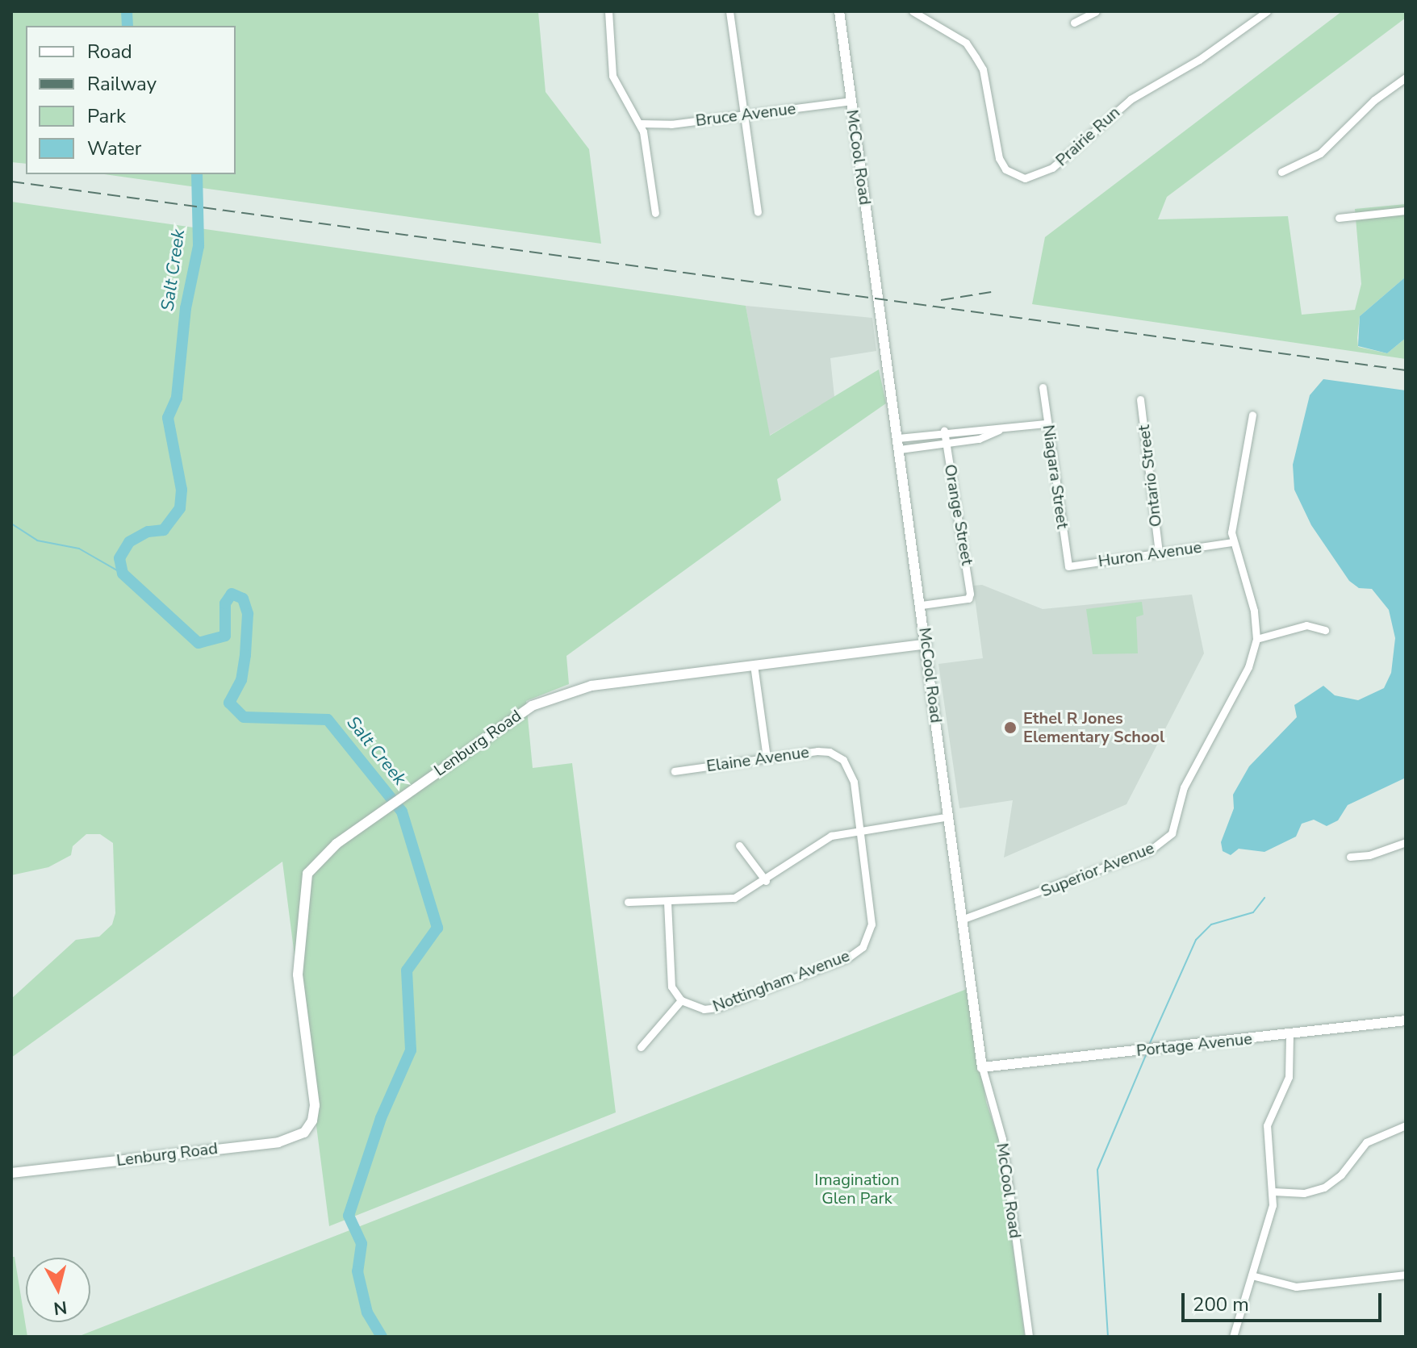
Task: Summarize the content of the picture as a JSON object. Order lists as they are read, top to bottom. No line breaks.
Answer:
{"streets":{"street":["Bruce Avenue","Prairie Run","McCool Road","Ontario Street","Niagara Street","Orange Street","Huron Avenue","Lenburg Road","Elaine Avenue","Superior Avenue","Nottingham Avenue","Portage Avenue"]},"crossings":[["Bruce Avenue","McCool Road"],["McCool Road","Orange Street"],["McCool Road","Lenburg Road"],["McCool Road","Superior Avenue"],["McCool Road","Portage Avenue"],["Ontario Street","Huron Avenue"],["Niagara Street","Huron Avenue"],["Elaine Avenue","Nottingham Avenue"]],"water":["Salt Creek"],"parks":["Imagination Glen Park"],"places":["Ethel R Jones Elementary School"],"legend":["Road","Railway","Park","Water"],"scale_bar":"200 m","north":"bottom"}
